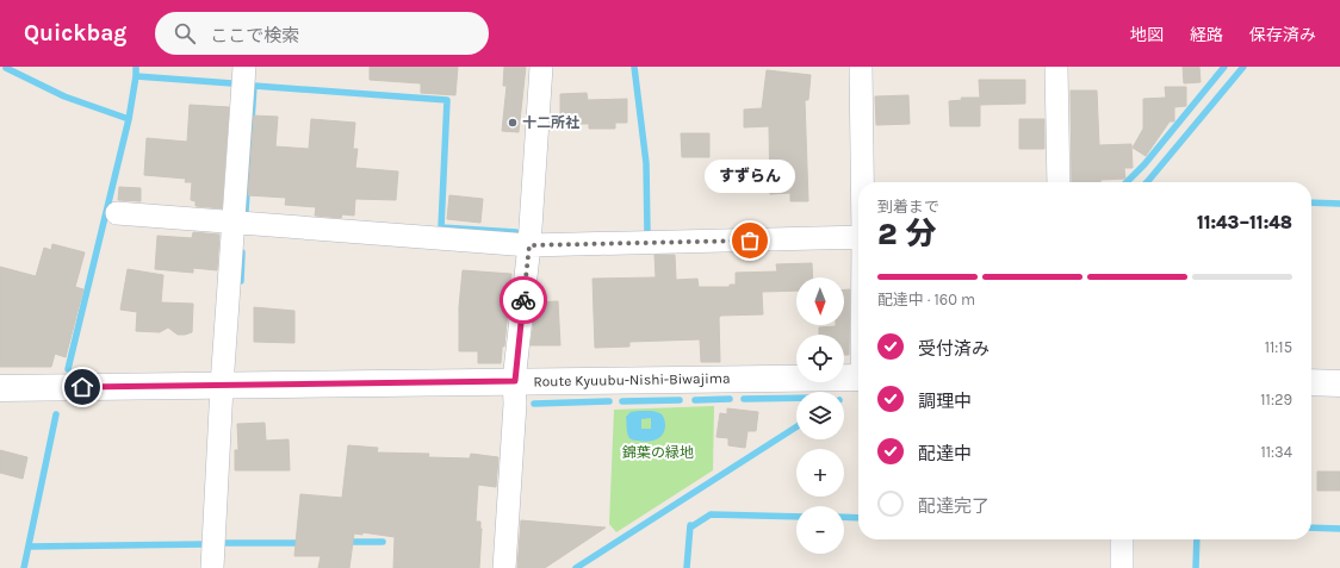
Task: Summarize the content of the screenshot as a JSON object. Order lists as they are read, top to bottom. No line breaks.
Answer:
{"streets":{"main road":["Route Kyuubu-Nishi-Biwajima"]},"parks":["錦葉の緑地"],"places":["十二所社","すずらん"],"north":"bottom","page":{"header":"Quickbag","search":"ここで検索","nav":["地図","経路","保存済み"],"bubble":"すずらん","heading":["2 分","到着まで","11:43–11:48"],"bar":"配達中 · 160 m","map_buttons":["+","−"],"list":[["受付済み","11:15"],["調理中","11:29"],["配達中","11:34"],"配達完了"]}}
